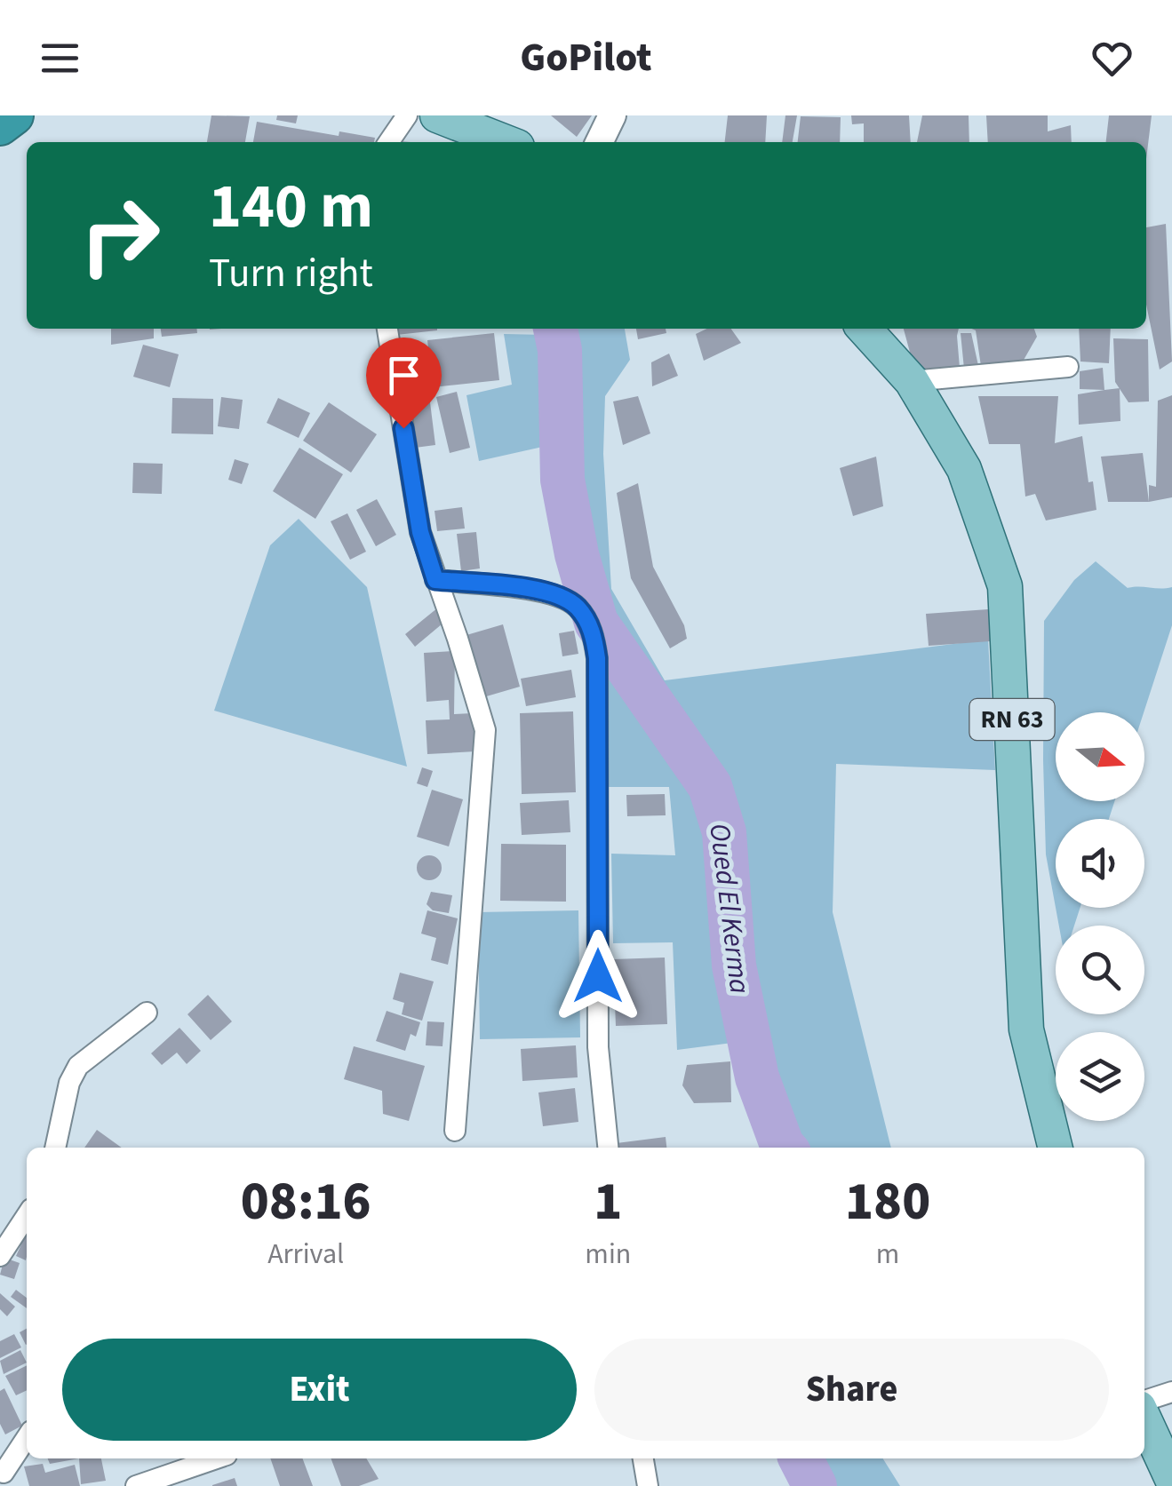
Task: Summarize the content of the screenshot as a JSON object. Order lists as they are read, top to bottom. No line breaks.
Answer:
{"streets":{"main road":["RN 63"]},"water":["Oued El Kerma"],"north":"right","page":{"header":"GoPilot","turn":["140 m","Turn right"],"eta":["08:16","Arrival","1","min","180","m"],"buttons":["Exit","Share"]}}
